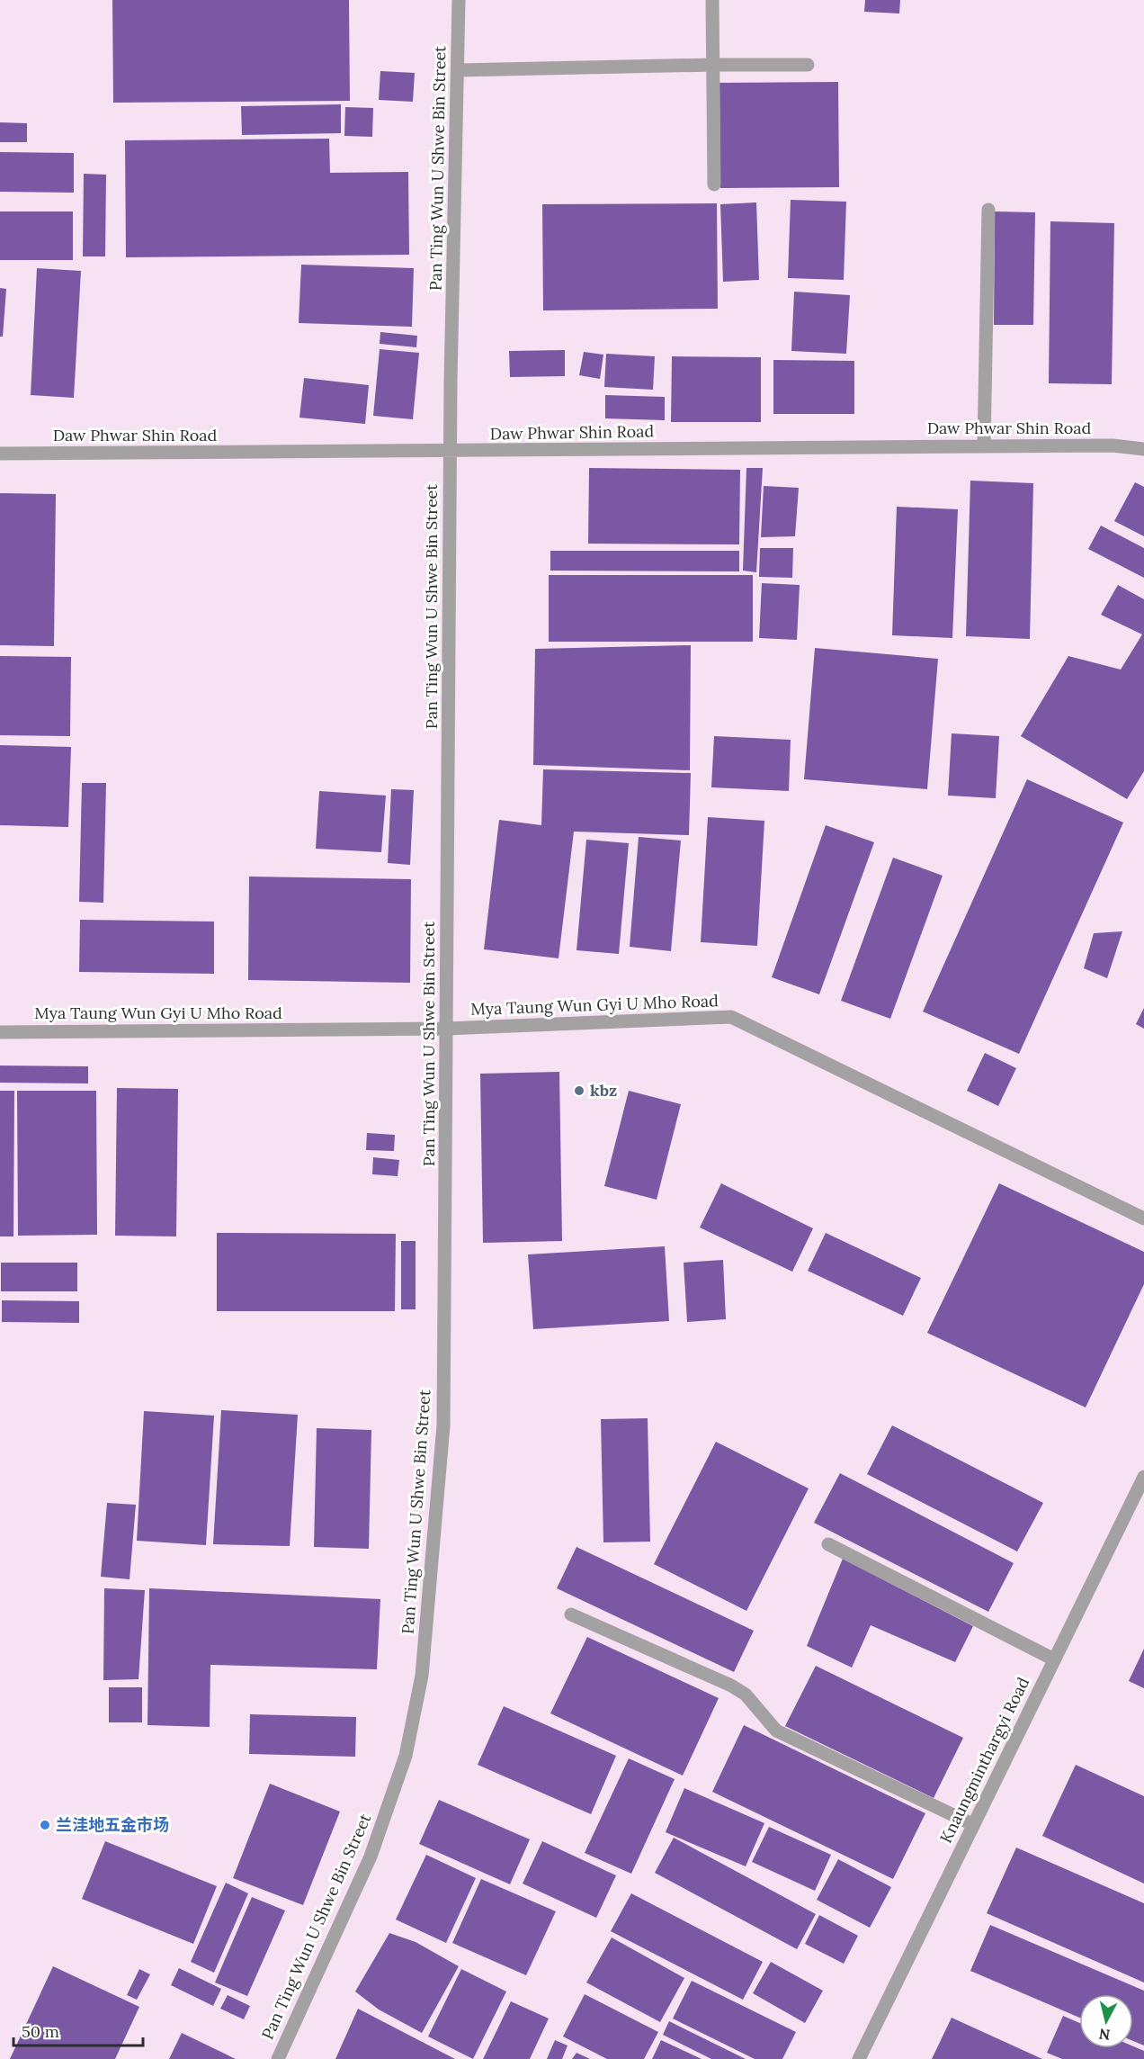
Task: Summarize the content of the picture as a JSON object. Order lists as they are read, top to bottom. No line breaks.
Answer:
{"streets":{"street":["Pan Ting Wun U Shwe Bin Street","Daw Phwar Shin Road","Mya Taung Wun Gyi U Mho Road","Knaungminthargyi Road"]},"crossings":[["Pan Ting Wun U Shwe Bin Street","Daw Phwar Shin Road"],["Pan Ting Wun U Shwe Bin Street","Mya Taung Wun Gyi U Mho Road"]],"places":["kbz","兰洼地五金市场"],"scale_bar":"50 m","north":"bottom"}
